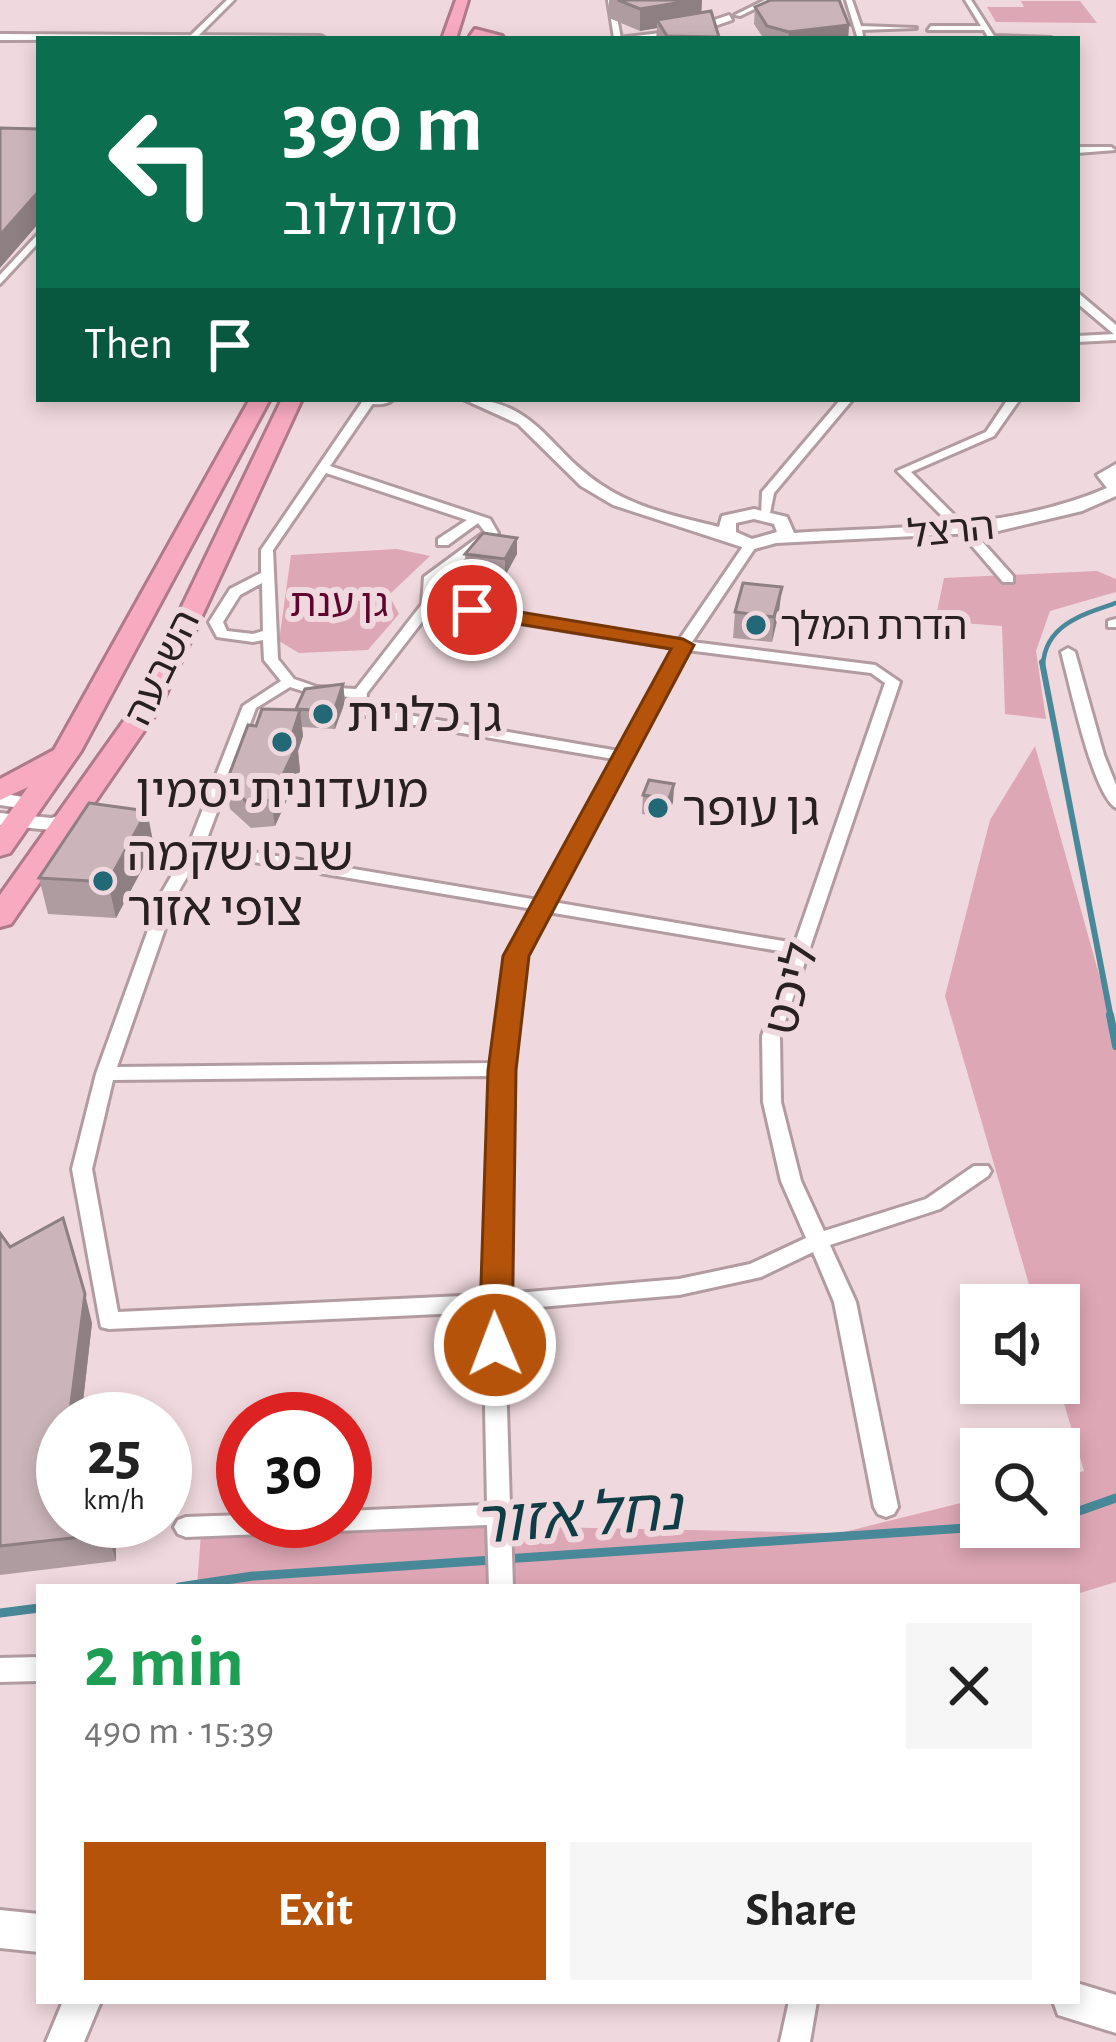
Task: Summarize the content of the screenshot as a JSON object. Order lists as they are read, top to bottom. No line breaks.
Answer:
{"streets":{"highway":["השבעה"],"street":["הרצל","ליכט"]},"water":["נחל אזור"],"parks":["גן ענת"],"places":["הדרת המלך","גן כלנית","מועדונית יסמין","גן עופר","שבט שקמה צופי אזור"],"page":{"turn":["390 m","סוקולוב"],"then":"Then","speed":"25 km/h","limit":"30","heading":["2 min","490 m · 15:39"],"buttons":["Exit","Share"]}}
